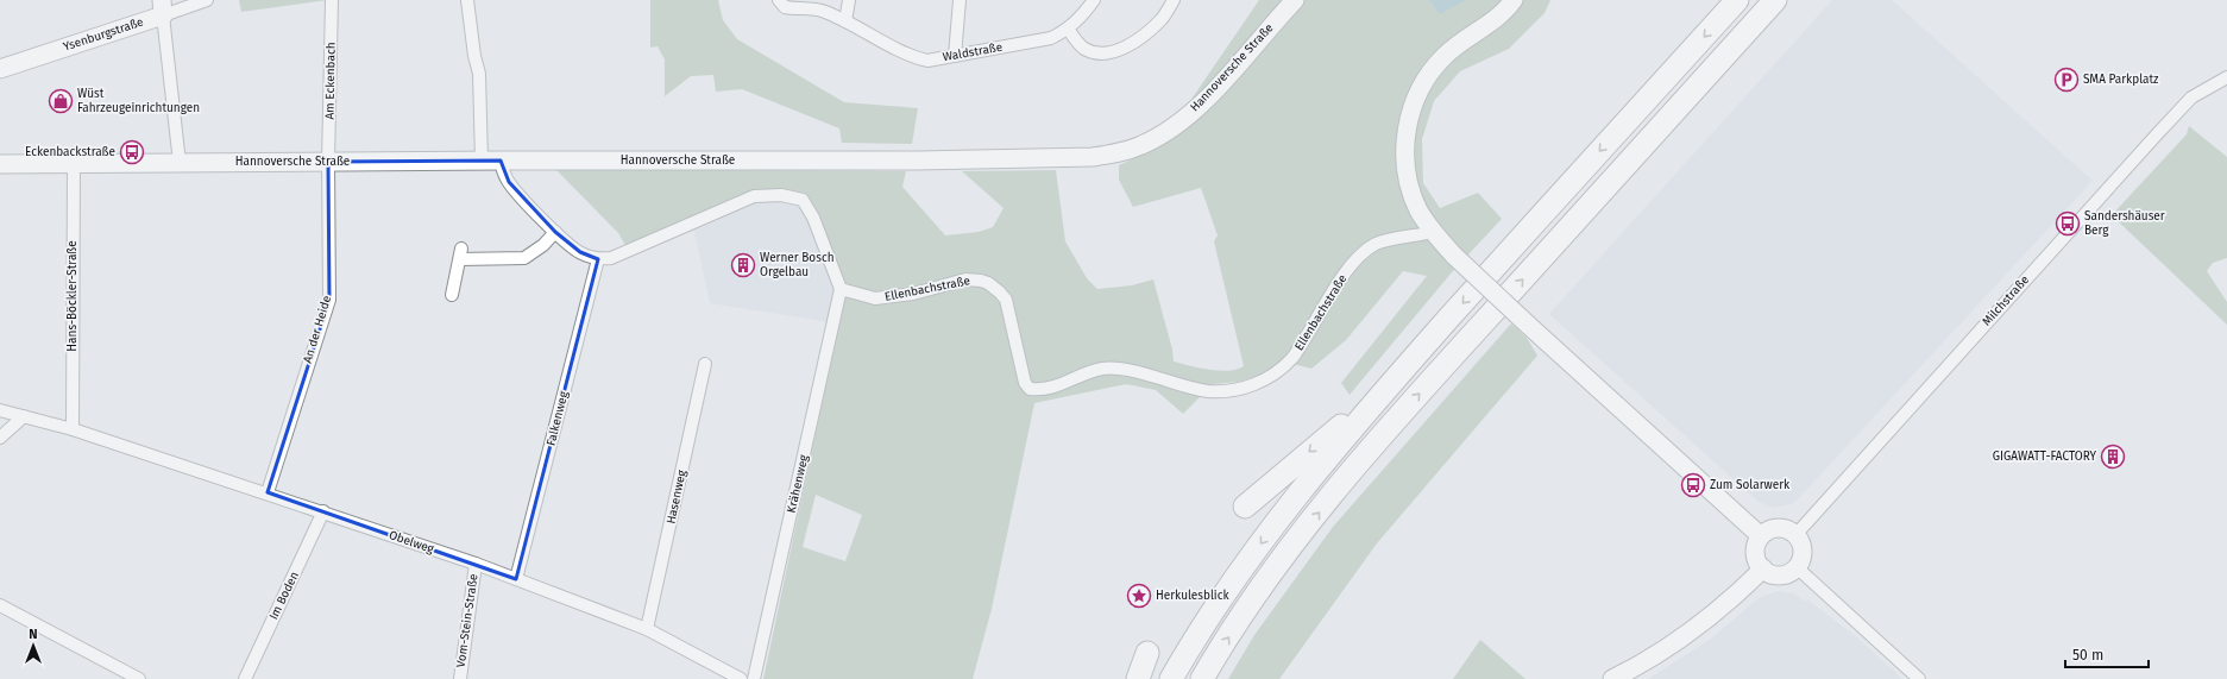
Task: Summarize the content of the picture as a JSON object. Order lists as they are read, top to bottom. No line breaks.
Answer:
{"streets":{"main road":["Ysenburgstraße","Hannoversche Straße"],"street":["Waldstraße","Am Eckenbach","Ellenbachstraße","Hans-Böckler-Straße","Milchstraße","An der Heide","Falkenweg","Krähenweg","Hasenweg","Obelweg","Im Boden","Vom-Stein-Straße"]},"crossings":[["Hannoversche Straße","Am Eckenbach"],["Hannoversche Straße","Hans-Böckler-Straße"],["Hannoversche Straße","An der Heide"],["Am Eckenbach","An der Heide"],["Ellenbachstraße","Krähenweg"],["Hans-Böckler-Straße","Obelweg"],["An der Heide","Obelweg"],["Falkenweg","Obelweg"],["Hasenweg","Obelweg"],["Obelweg","Im Boden"],["Obelweg","Vom-Stein-Straße"]],"places":{"parking":["SMA Parkplatz"],"shop":["Wüst Fahrzeugeinrichtungen"],"bus stop":["Eckenbackstraße","Sandershäuser Berg","Zum Solarwerk"],"building":["Werner Bosch Orgelbau","GIGAWATT-FACTORY"],"place":["Herkulesblick"]},"scale_bar":"50 m","north":"top"}
